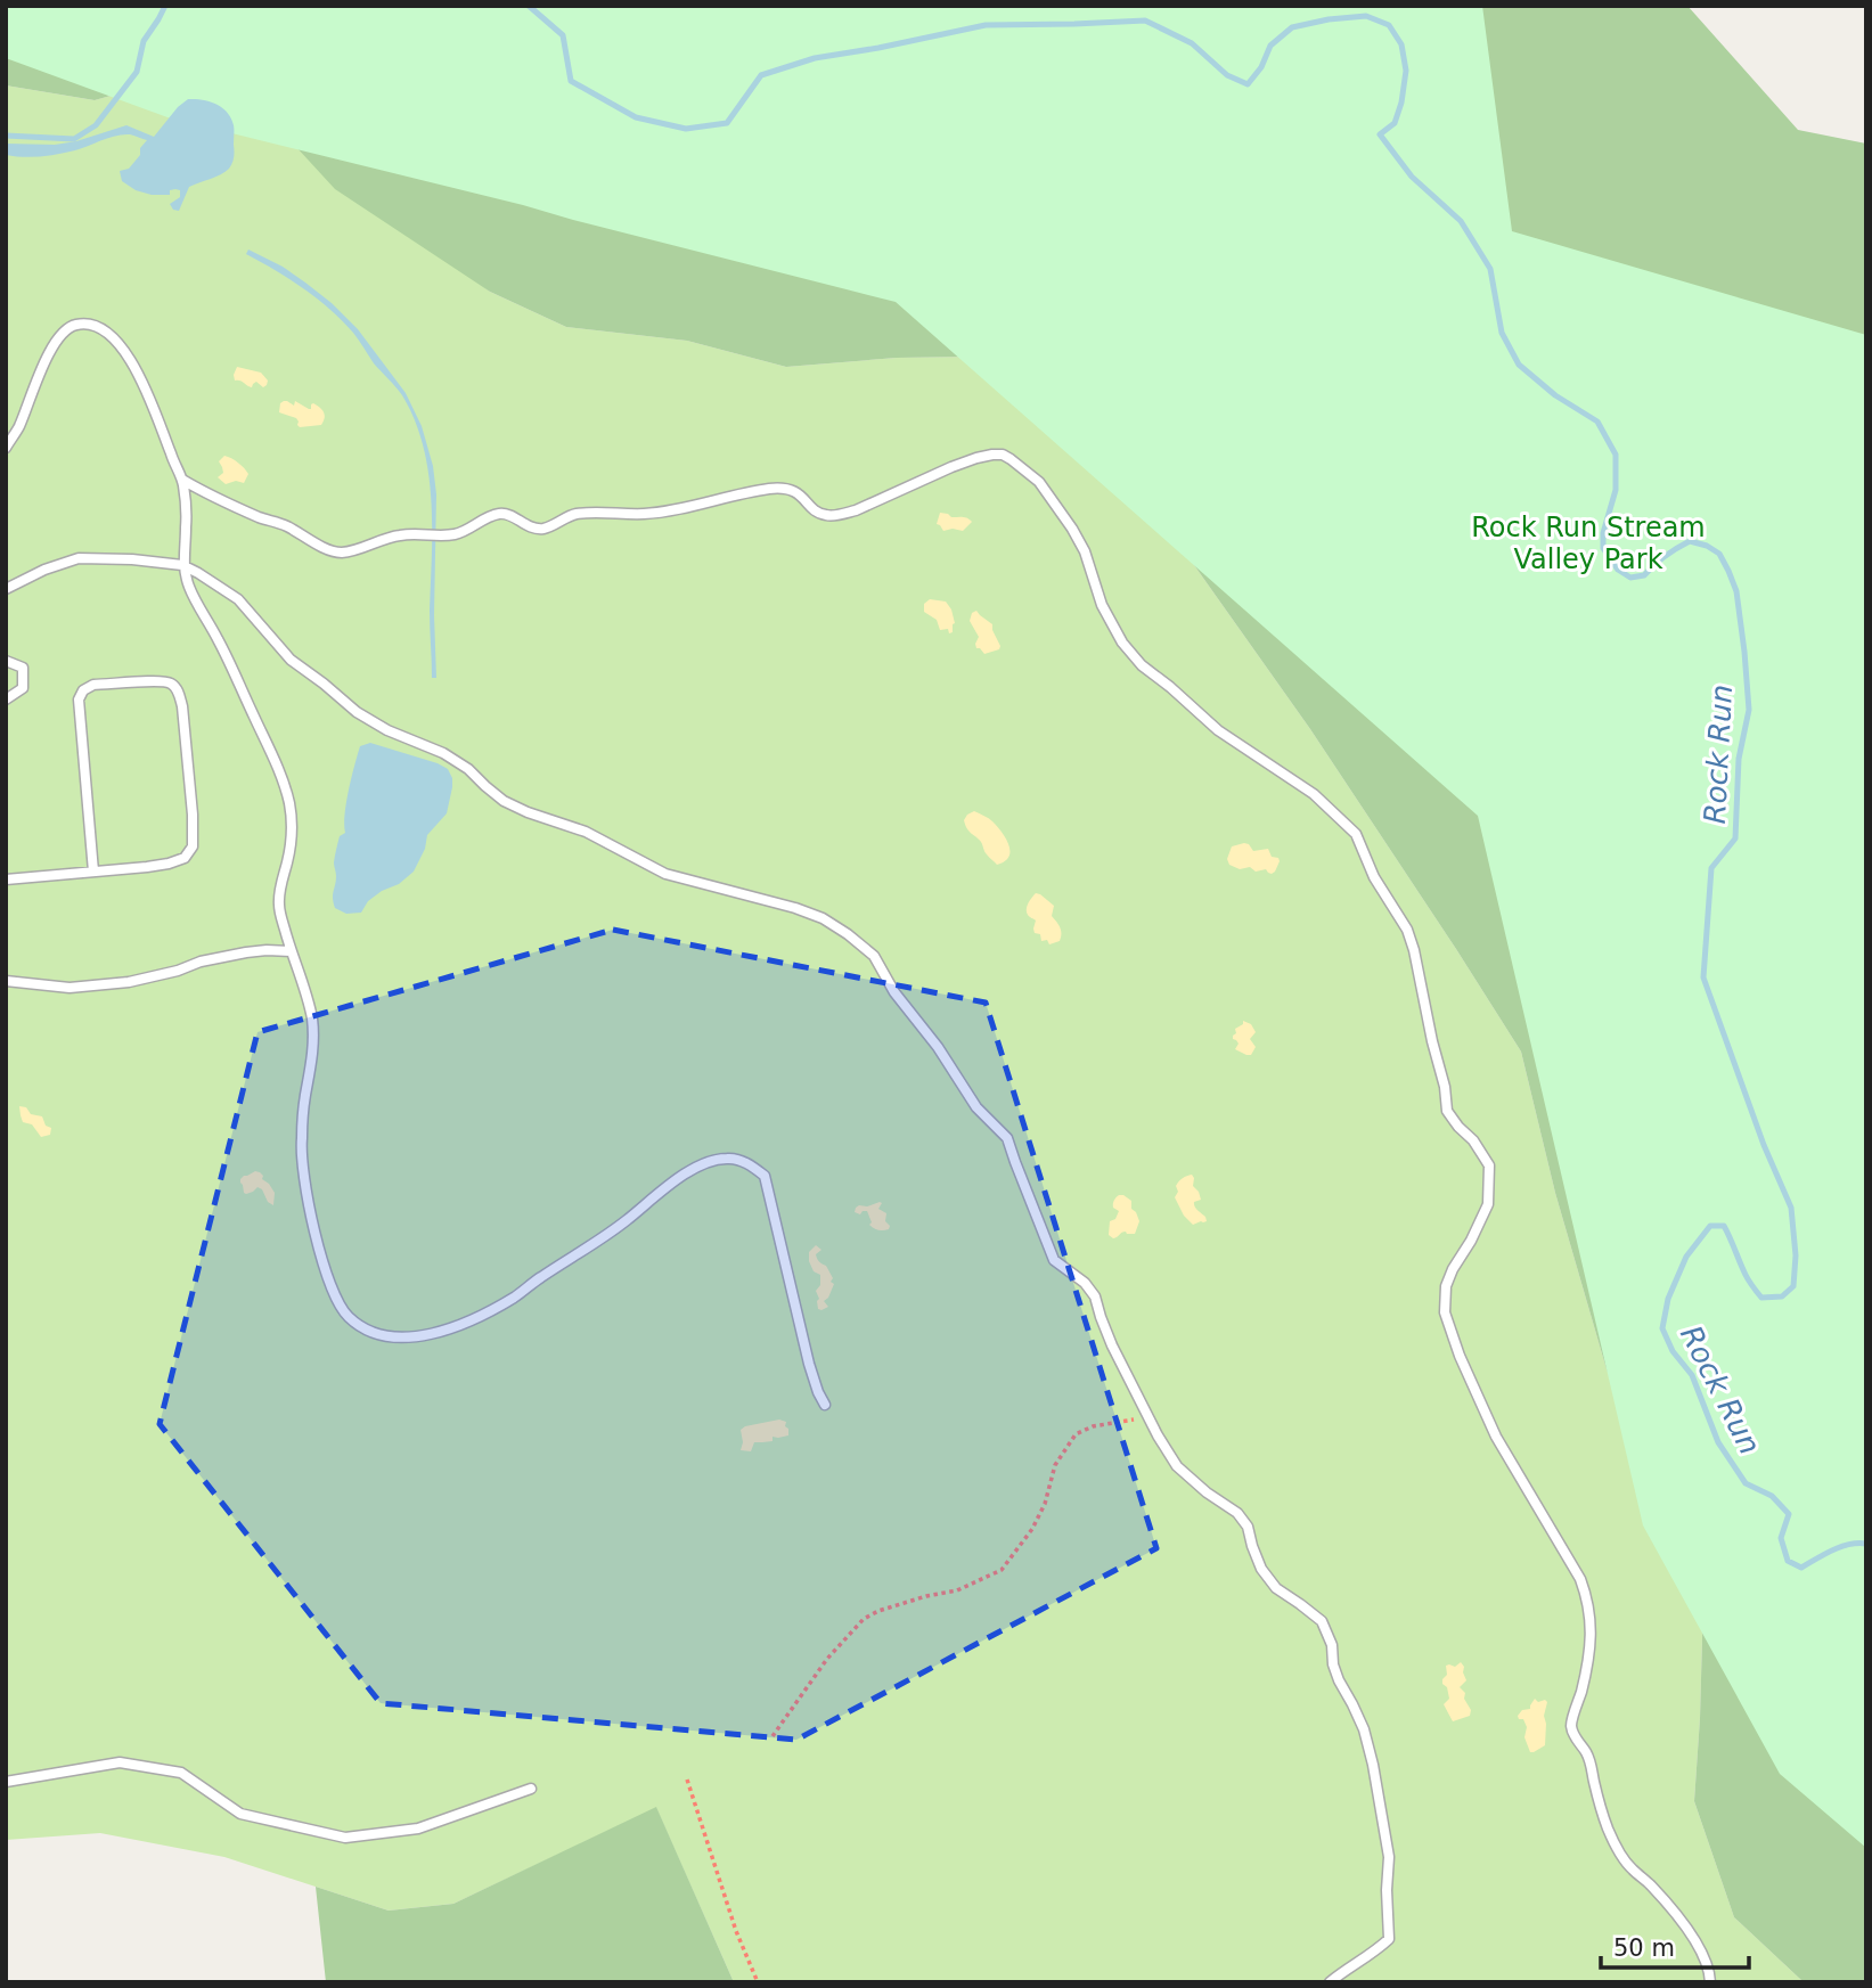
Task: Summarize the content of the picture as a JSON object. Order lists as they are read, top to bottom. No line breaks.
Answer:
{"water":["Rock Run"],"parks":["Rock Run Stream Valley Park"],"scale_bar":"50 m"}
